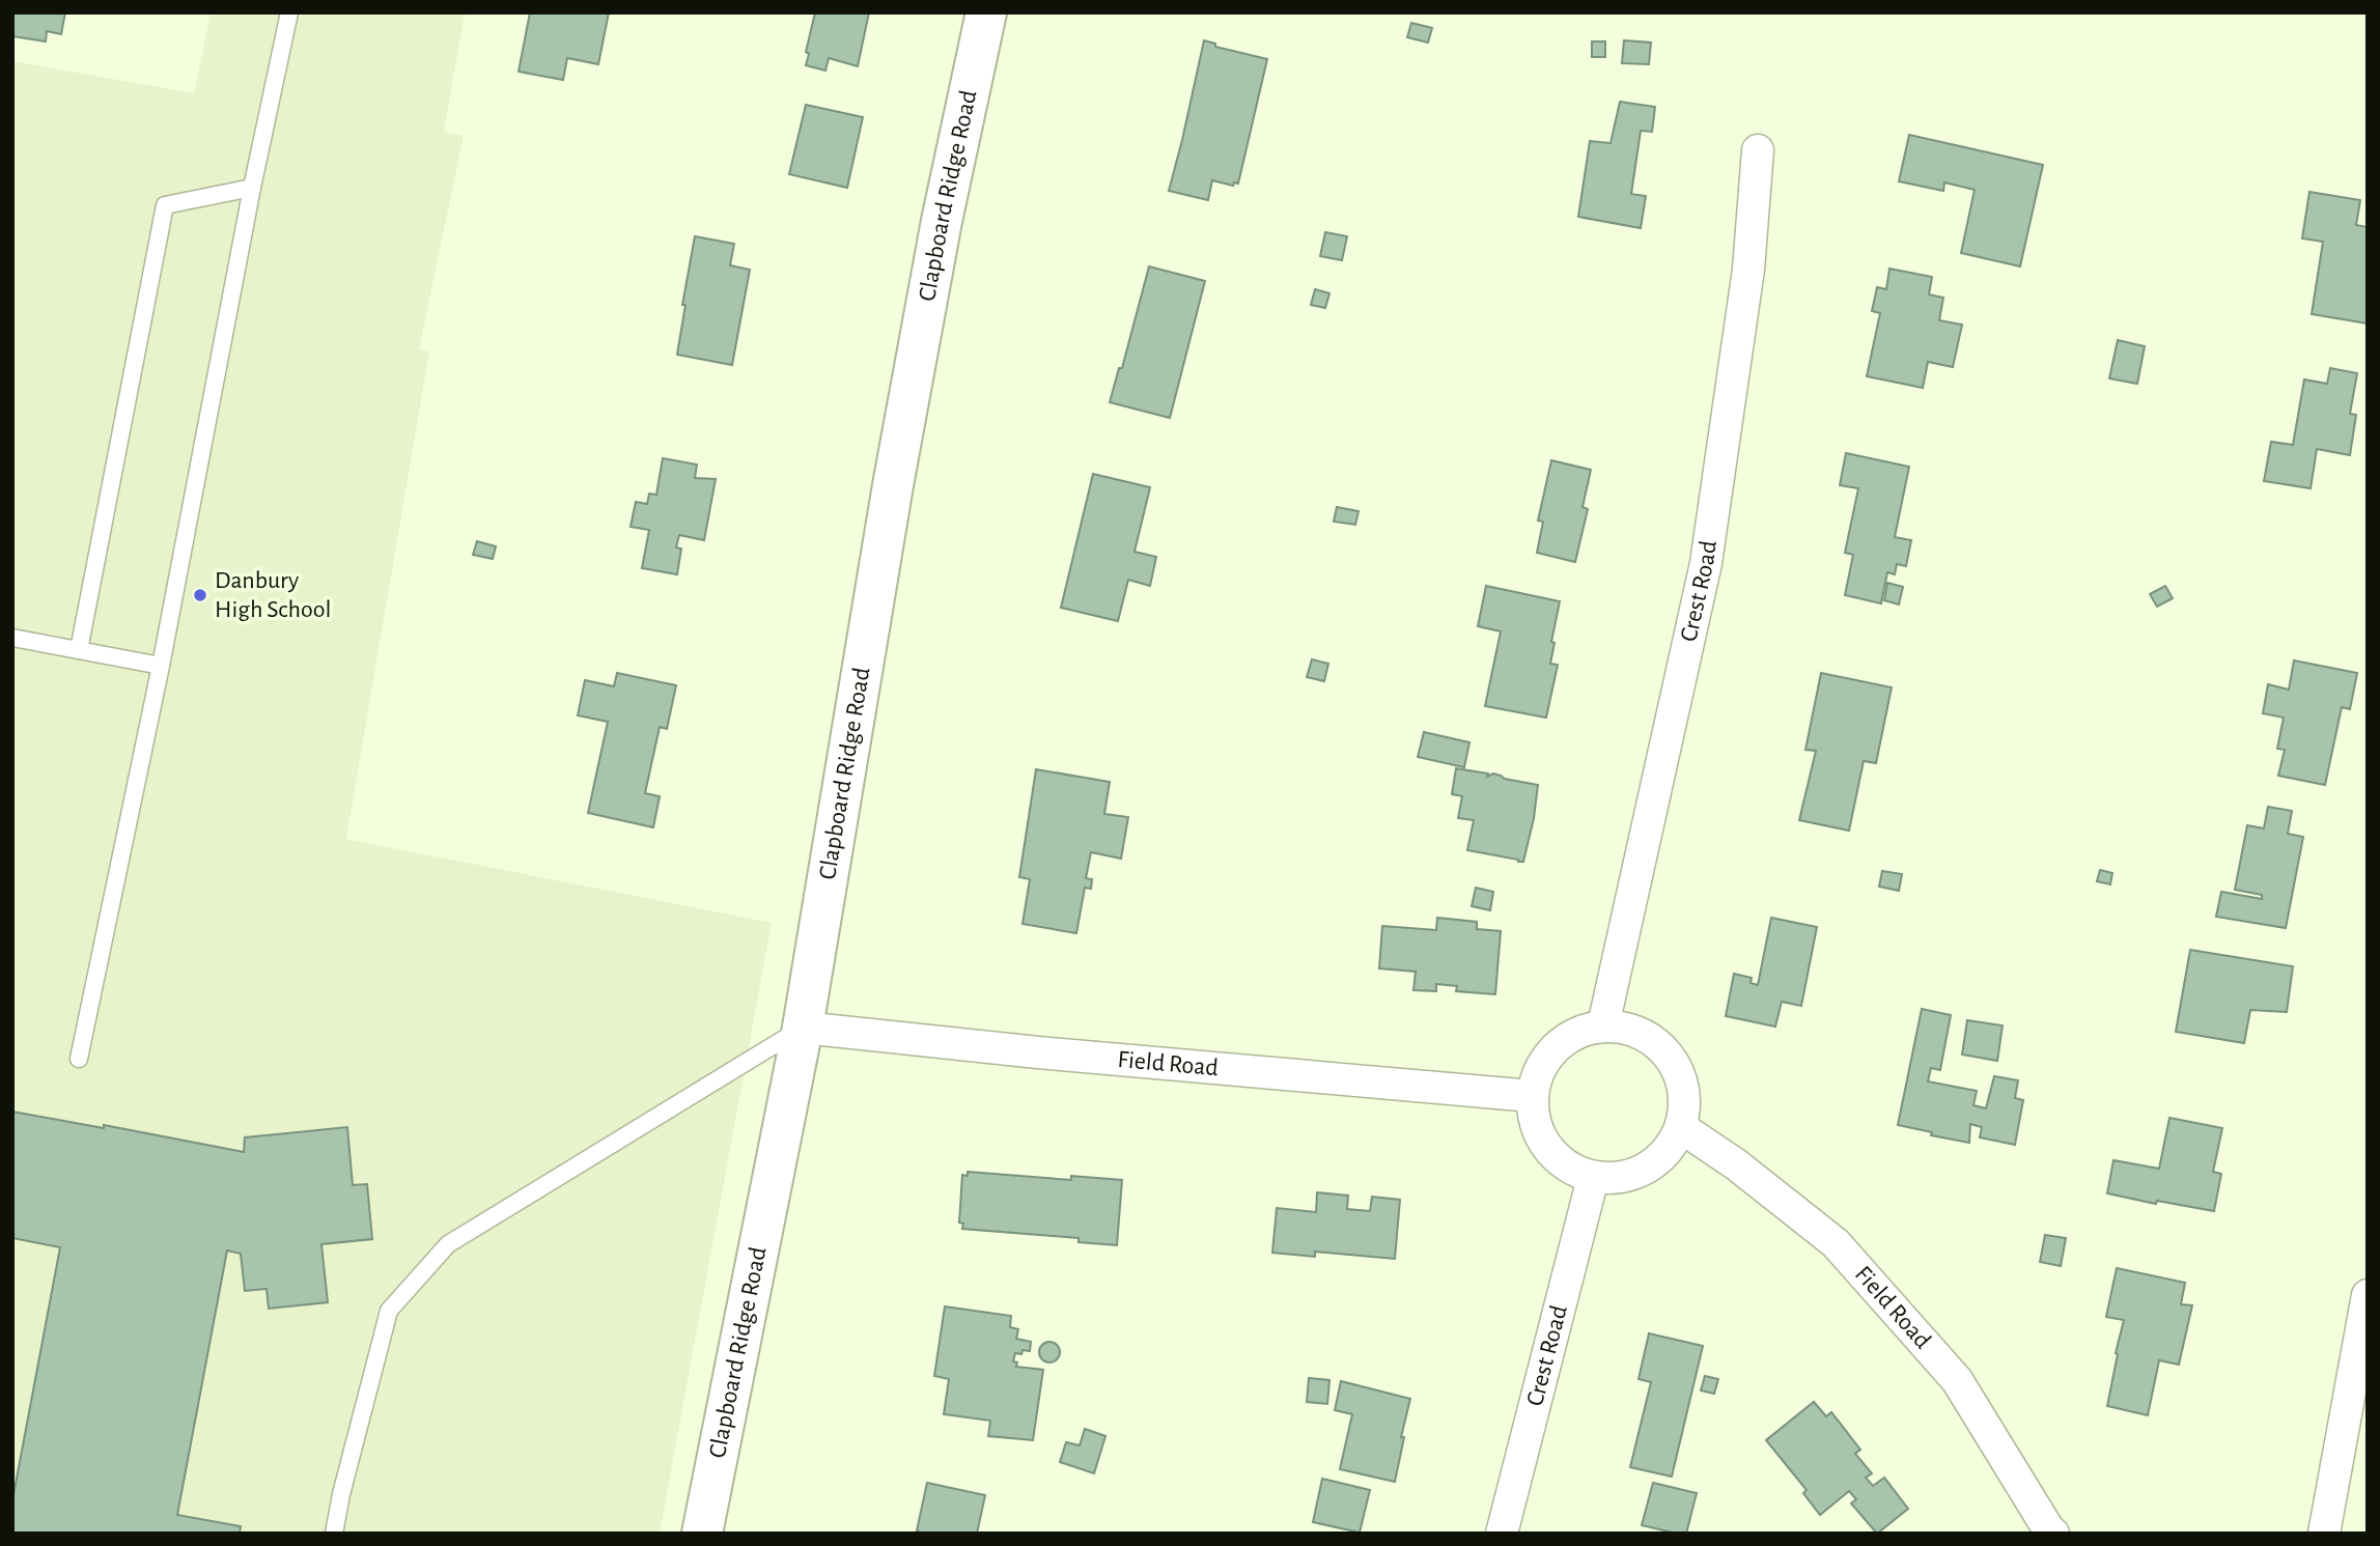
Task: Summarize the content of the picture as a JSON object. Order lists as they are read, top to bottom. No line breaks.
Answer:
{"streets":{"main road":["Clapboard Ridge Road"],"street":["Crest Road","Field Road"]},"crossings":[["Clapboard Ridge Road","Field Road"],["Crest Road","Field Road"]],"places":["Danbury High School"]}
